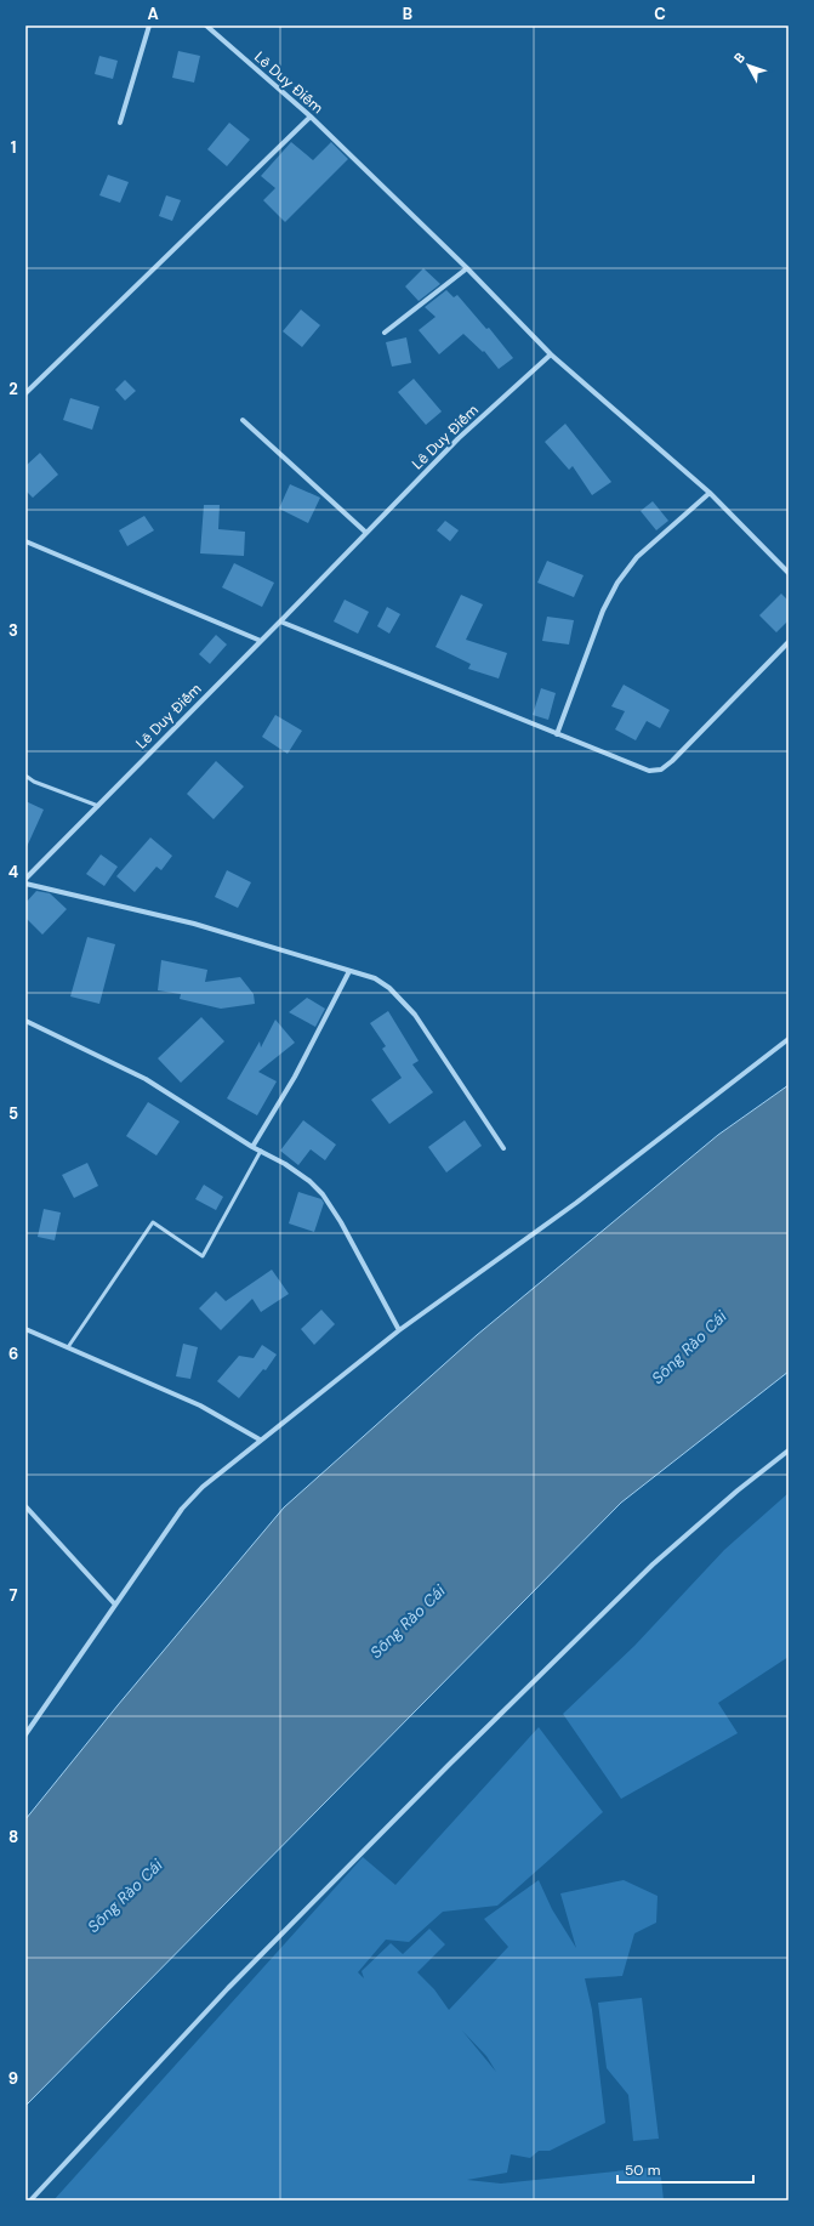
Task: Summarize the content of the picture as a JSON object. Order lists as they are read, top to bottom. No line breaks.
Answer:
{"streets":{"street":["Lê Duy Điếm"]},"water":["Sông Rào Cái"],"scale_bar":"50 m","north":"top left","grid":{"columns":["A","B","C"],"rows":["1","2","3","4","5","6","7","8","9"]}}
